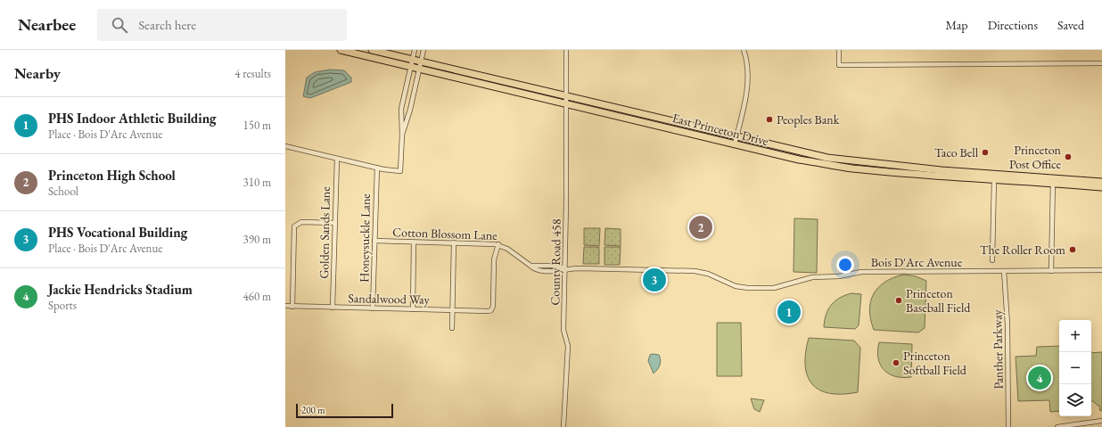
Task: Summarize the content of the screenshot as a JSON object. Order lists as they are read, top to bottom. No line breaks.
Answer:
{"streets":{"highway":["East Princeton Drive"],"street":["Golden Sands Lane","Cotton Blossom Lane","Honeysuckle Lane","County Road 458","Bois D'Arc Avenue","Sandalwood Way","Panther Parkway"]},"crossings":[["East Princeton Drive","County Road 458"],["Golden Sands Lane","Sandalwood Way"],["Cotton Blossom Lane","Honeysuckle Lane"],["Cotton Blossom Lane","County Road 458"],["Cotton Blossom Lane","Bois D'Arc Avenue"],["Cotton Blossom Lane","Sandalwood Way"],["Honeysuckle Lane","Sandalwood Way"],["County Road 458","Bois D'Arc Avenue"],["Bois D'Arc Avenue","Panther Parkway"]],"places":["Peoples Bank","Taco Bell","Princeton Post Office","The Roller Room","Princeton Baseball Field","Princeton Softball Field"],"scale_bar":"200 m","page":{"header":"Nearbee","search":"Search here","nav":["Map","Directions","Saved"],"heading":["Nearby","4 results"],"list":[{"mark":"1","name":"PHS Indoor Athletic Building","note":"Place · Bois D'Arc Avenue","value":"150 m"},{"mark":"2","name":"Princeton High School","note":"School","value":"310 m"},{"mark":"3","name":"PHS Vocational Building","note":"Place · Bois D'Arc Avenue","value":"390 m"},{"mark":"4","name":"Jackie Hendricks Stadium","note":"Sports","value":"460 m"}],"pins":["2","3","1","4"],"map_buttons":["+","−"],"scale":"200 m"}}
